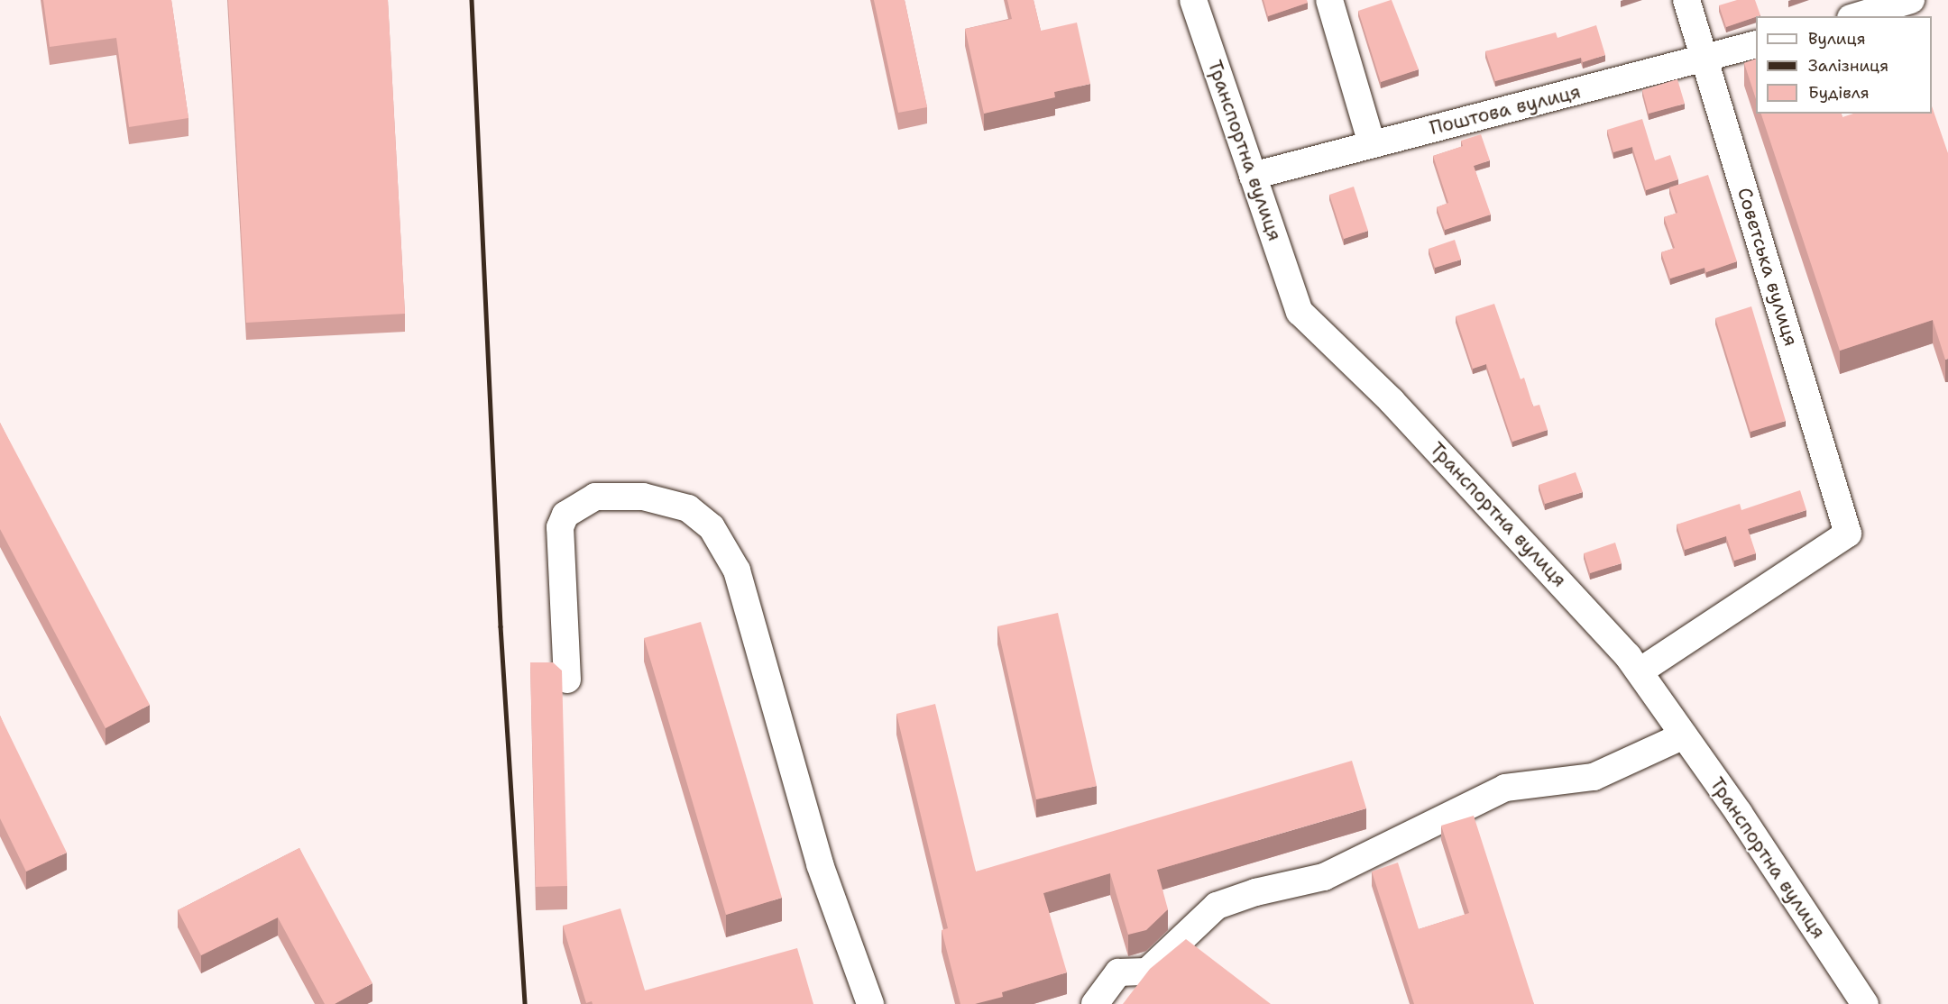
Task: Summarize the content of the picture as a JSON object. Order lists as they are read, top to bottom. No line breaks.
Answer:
{"streets":{"street":["Поштова вулиця","Транспортна вулиця","Советська вулиця"]},"crossings":[["Поштова вулиця","Транспортна вулиця"],["Поштова вулиця","Советська вулиця"],["Транспортна вулиця","Советська вулиця"]],"legend":["Вулиця","Залізниця","Будівля"]}
